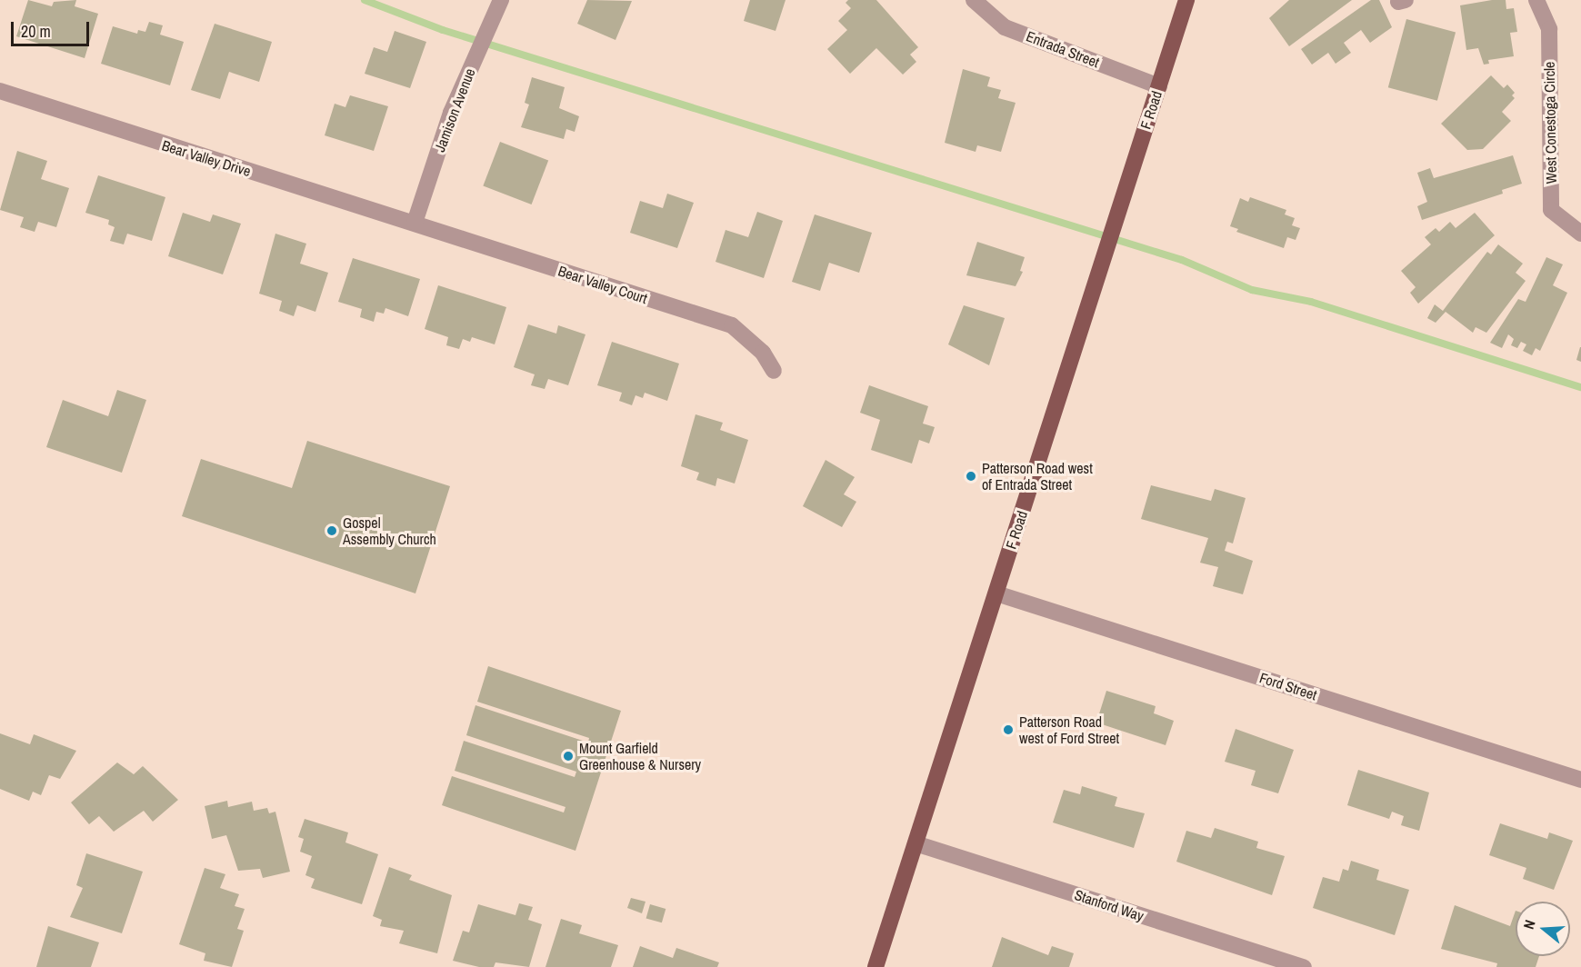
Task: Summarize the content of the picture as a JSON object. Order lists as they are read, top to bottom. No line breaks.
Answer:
{"streets":{"main road":["F Road"],"street":["Entrada Street","Jamison Avenue","West Conestoga Circle","Bear Valley Drive","Bear Valley Court","Ford Street","Stanford Way"]},"crossings":[["Entrada Street","F Road"],["Jamison Avenue","Bear Valley Drive"],["Jamison Avenue","Bear Valley Court"],["F Road","Ford Street"],["F Road","Stanford Way"],["Bear Valley Drive","Bear Valley Court"]],"places":["Patterson Road west of Entrada Street","Gospel Assembly Church","Patterson Road west of Ford Street","Mount Garfield Greenhouse & Nursery"],"scale_bar":"20 m","north":"left"}
